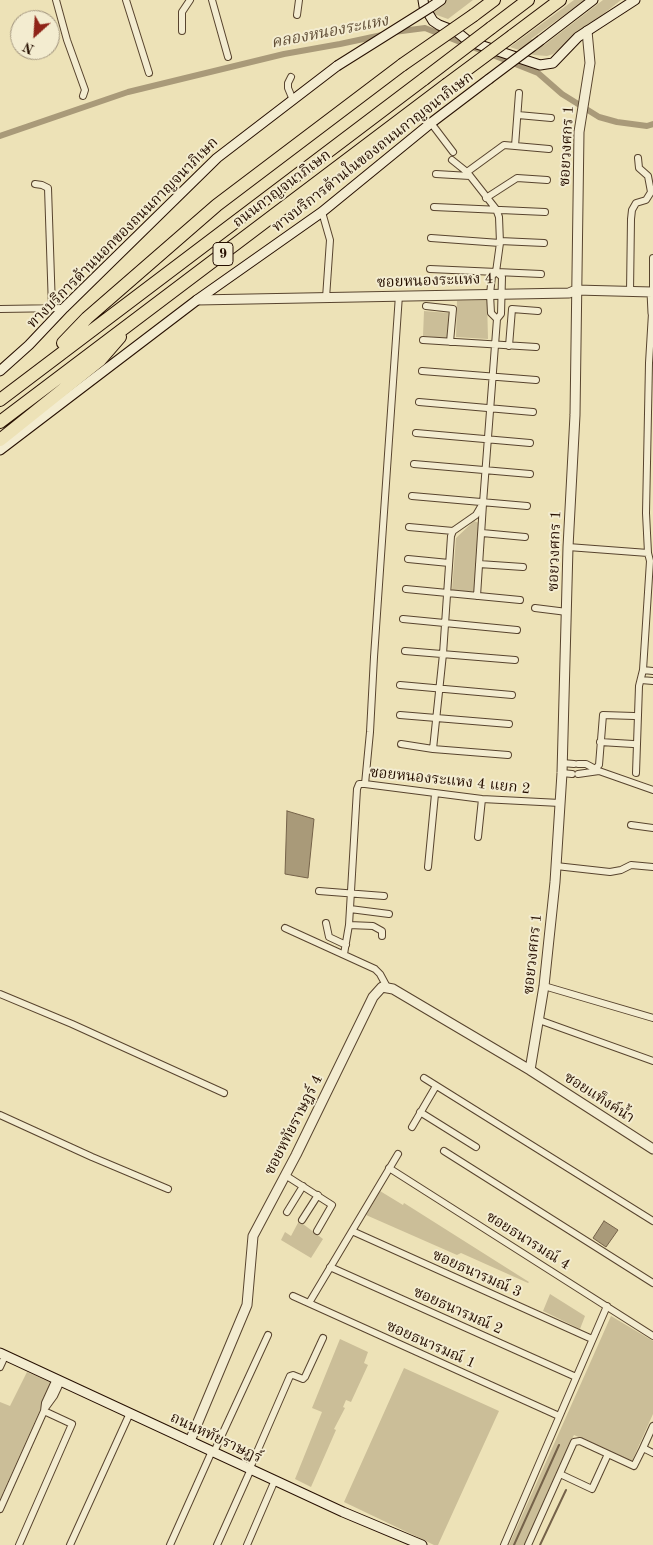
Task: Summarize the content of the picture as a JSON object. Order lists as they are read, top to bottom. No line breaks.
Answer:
{"streets":{"highway":["ถนนกาญจนาภิเษก","9"],"street":["ซอยวงศกร 1","ทางบริการด้านในของถนนกาญจนาภิเษก","ทางบริการด้านนอกของถนนกาญจนาภิเษก","ซอยหนองระแหง 4","ซอยหนองระแหง 4 แยก 2","ซอยแท็งค์น้ำ","ซอยหทัยราษฎร์ 4","ซอยธนารมณ์ 4","ซอยธนารมณ์ 3","ซอยธนารมณ์ 2","ซอยธนารมณ์ 1","ถนนหทัยราษฎร์"]},"crossings":[["ซอยวงศกร 1","ซอยหนองระแหง 4"],["ซอยวงศกร 1","ซอยหนองระแหง 4 แยก 2"],["ซอยวงศกร 1","ซอยแท็งค์น้ำ"],["ทางบริการด้านในของถนนกาญจนาภิเษก","ซอยหนองระแหง 4"],["ซอยหทัยราษฎร์ 4","ถนนหทัยราษฎร์"]],"water":["คลองหนองระแหง"],"north":"bottom left"}
